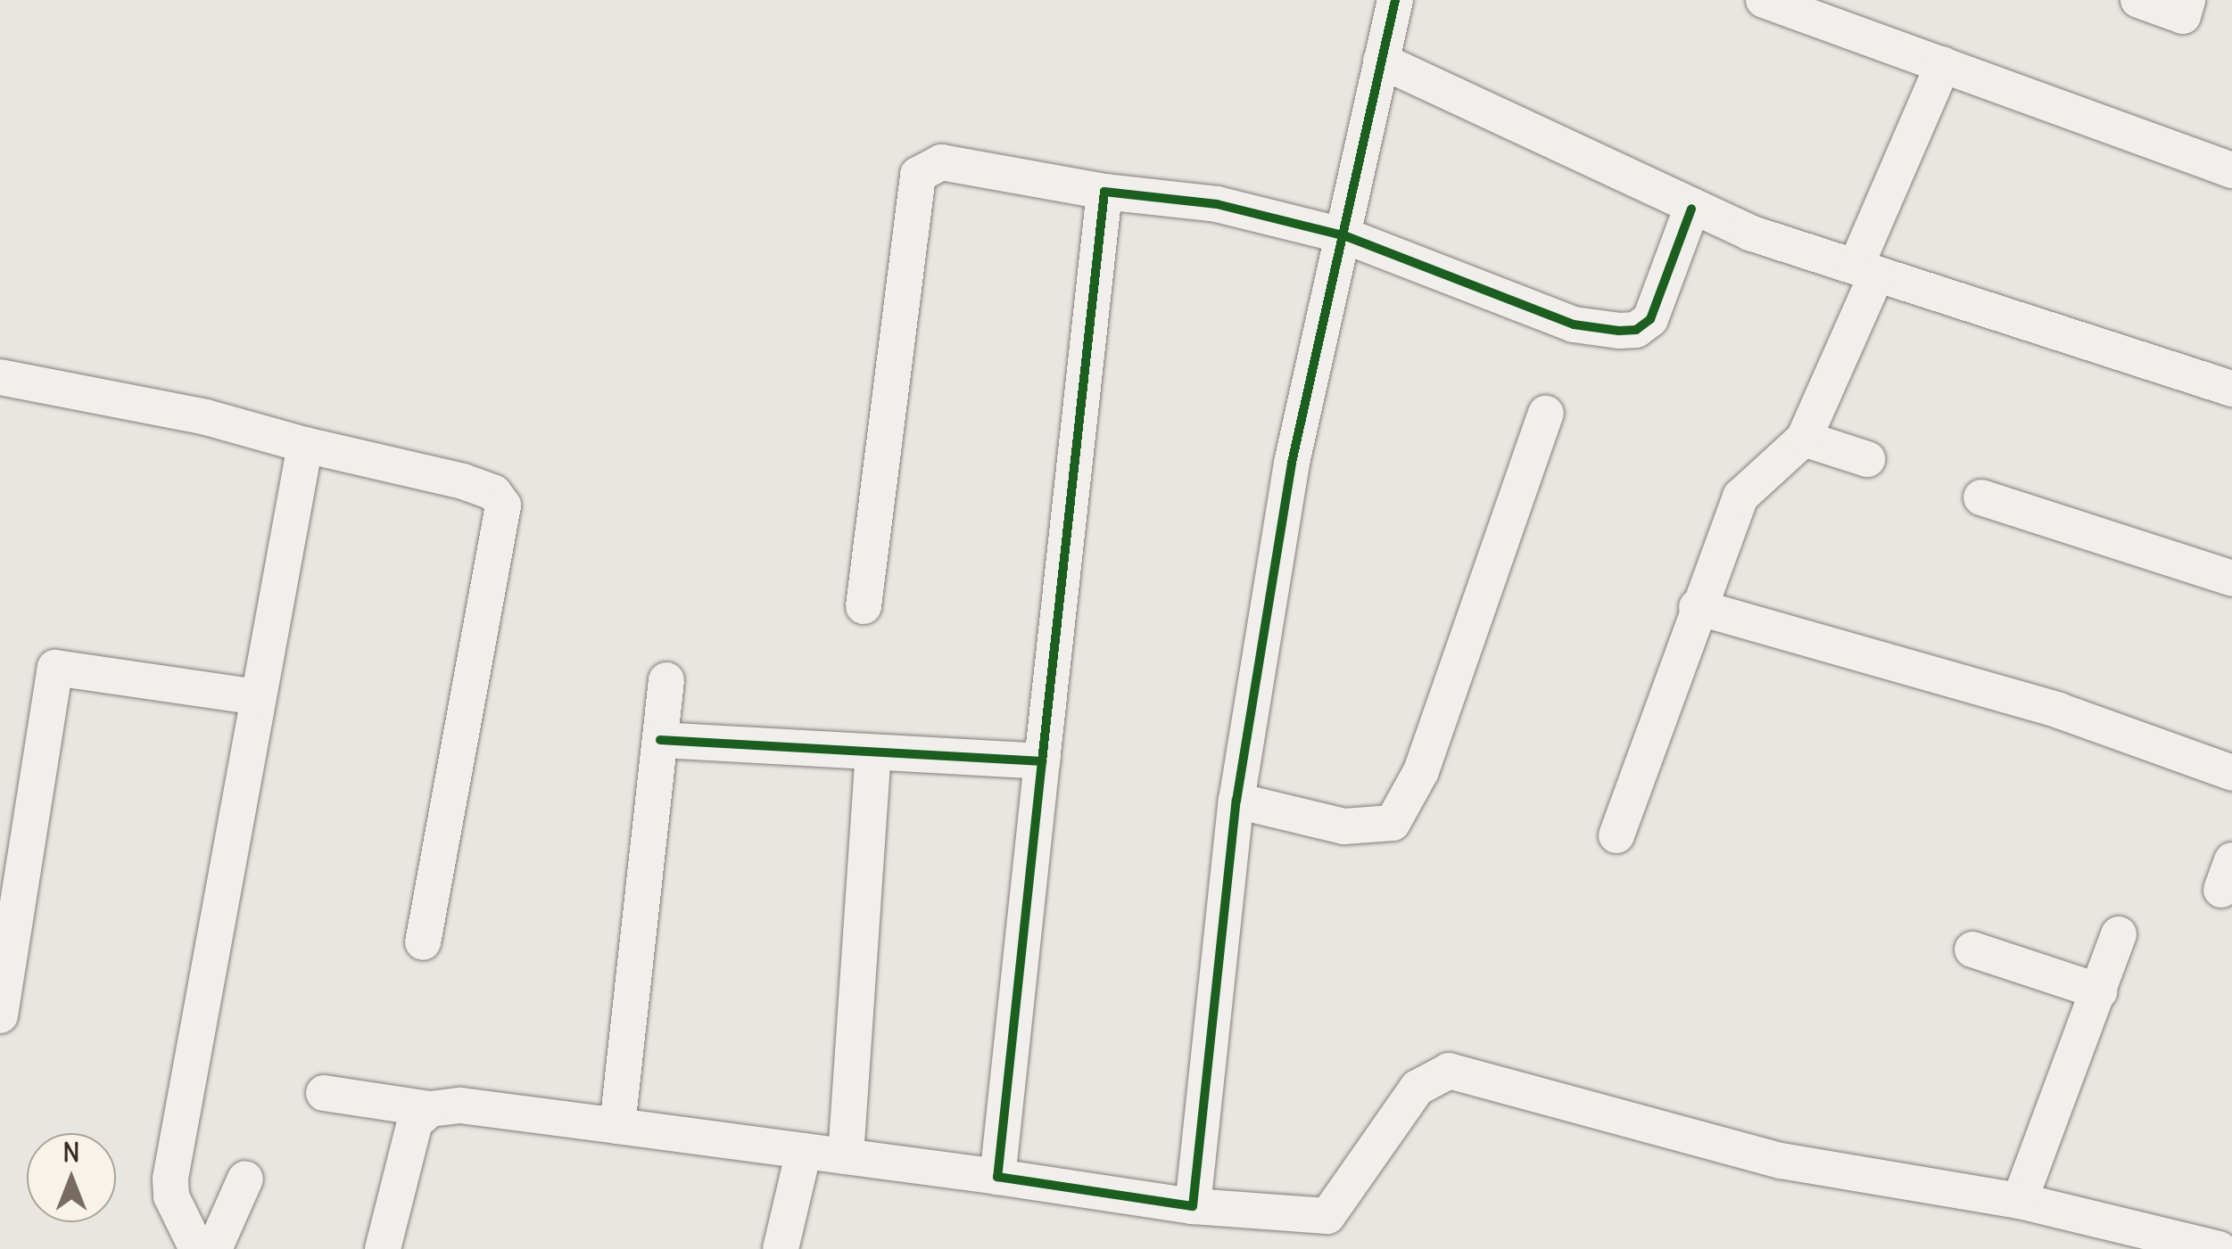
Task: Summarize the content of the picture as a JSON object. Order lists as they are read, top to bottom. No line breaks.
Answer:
{"north":"top"}
